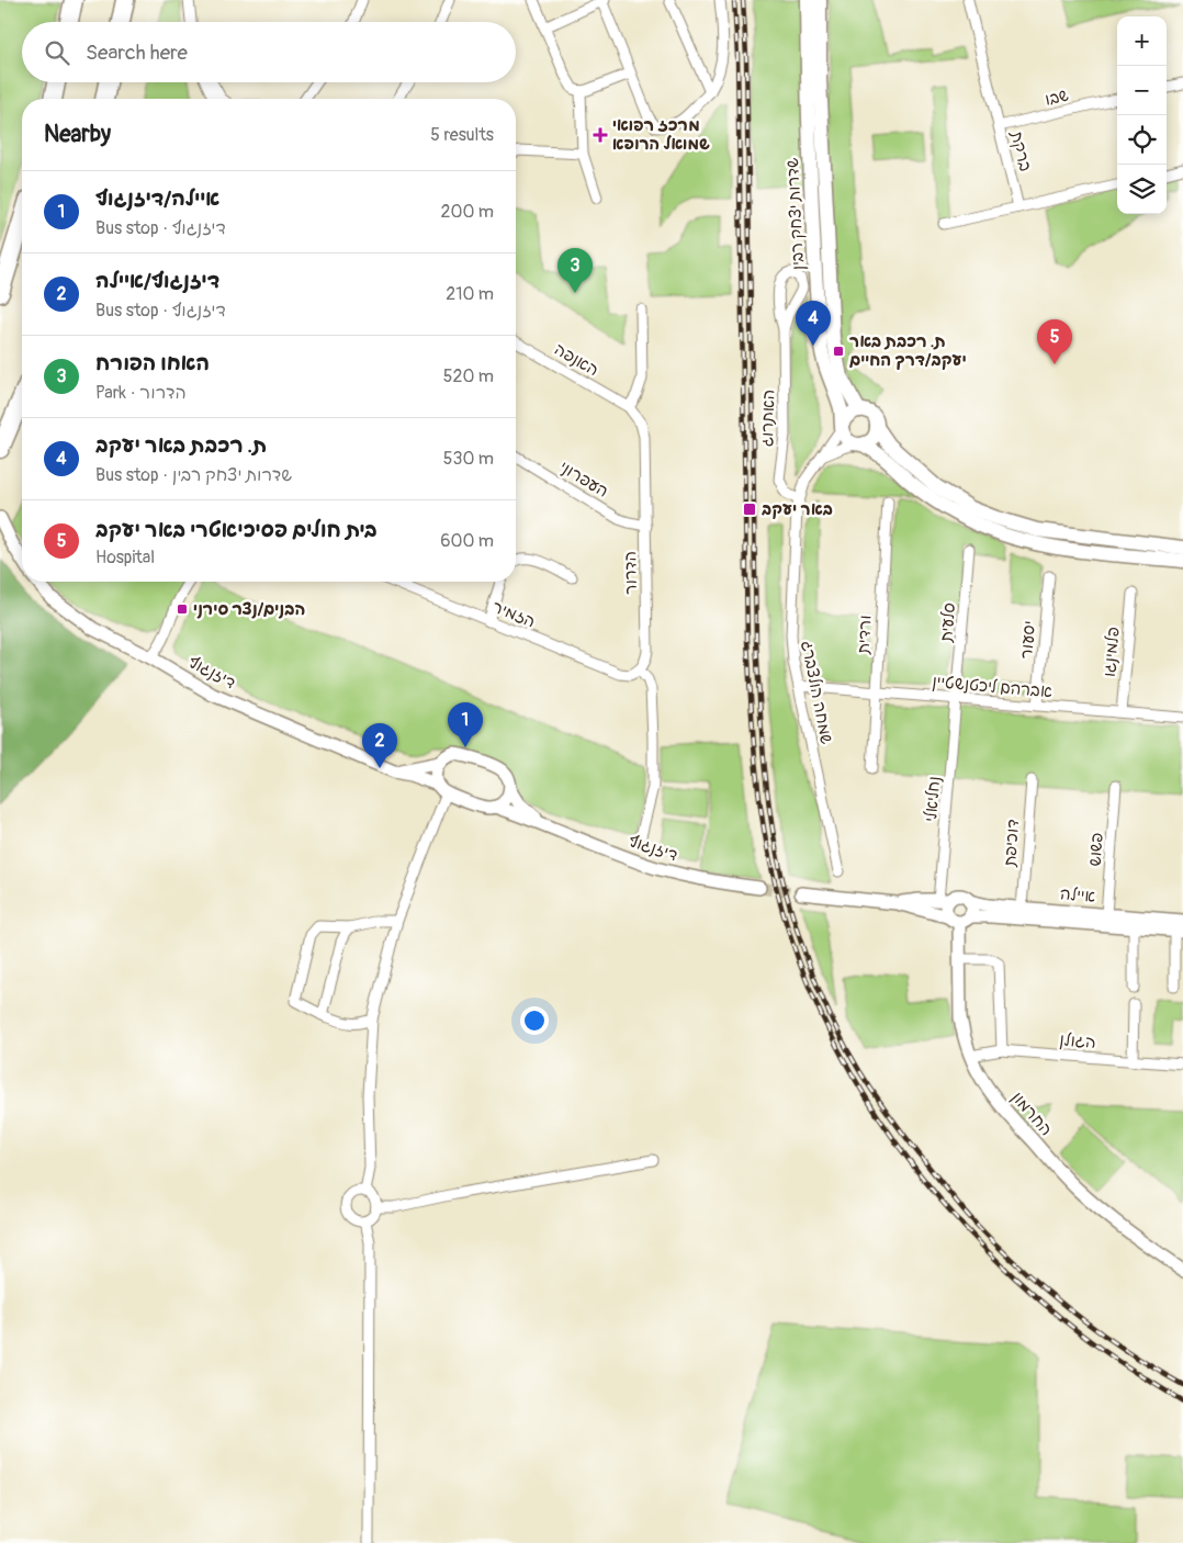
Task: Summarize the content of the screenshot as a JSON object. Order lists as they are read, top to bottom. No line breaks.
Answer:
{"streets":{"main road":["שדרות יצחק רבין"],"street":["שבו","ברקת","האנפה","האתרוג","העפרוני","הדרור","הזמיר","סלעית","ורדית","יסעור","פלמינגו","דיזנגוף","אברהם ליכטנשטיין","שמחה הולצברג","נחליאלי","דוכיפת","פשוש","איילה","הגולן","החרמון"]},"crossings":[["שבו","ברקת"],["שדרות יצחק רבין","שמחה הולצברג"],["האנפה","הדרור"],["האתרוג","שמחה הולצברג"],["העפרוני","הדרור"],["הדרור","הזמיר"],["סלעית","אברהם ליכטנשטיין"],["סלעית","נחליאלי"],["ורדית","אברהם ליכטנשטיין"],["יסעור","אברהם ליכטנשטיין"],["פלמינגו","אברהם ליכטנשטיין"],["אברהם ליכטנשטיין","שמחה הולצברג"],["אברהם ליכטנשטיין","נחליאלי"],["נחליאלי","איילה"],["נחליאלי","החרמון"],["דוכיפת","איילה"],["פשוש","איילה"],["איילה","החרמון"],["הגולן","החרמון"]],"places":{"health":["מרכז רפואי שמואל הרופא"],"transit":["ת. רכבת באר יעקב/דרך החיים","באר יעקב","הבנים/נצר סירני"]},"page":{"map_buttons":["+","−"],"search":"Search here","heading":["Nearby","5 results"],"list":[{"mark":"1","name":"איילה/דיזנגוף","note":"Bus stop · דיזנגוף","value":"200 m"},{"mark":"2","name":"דיזנגוף/איילה","note":"Bus stop · דיזנגוף","value":"210 m"},{"mark":"3","name":"האחו הפורח","note":"Park · הדרור","value":"520 m"},{"mark":"4","name":"ת. רכבת באר יעקב","note":"Bus stop · שדרות יצחק רבין","value":"530 m"},{"mark":"5","name":"בית חולים פסיכיאטרי באר יעקב","note":"Hospital","value":"600 m"}],"pins":["3","4","5","1","2"]}}
